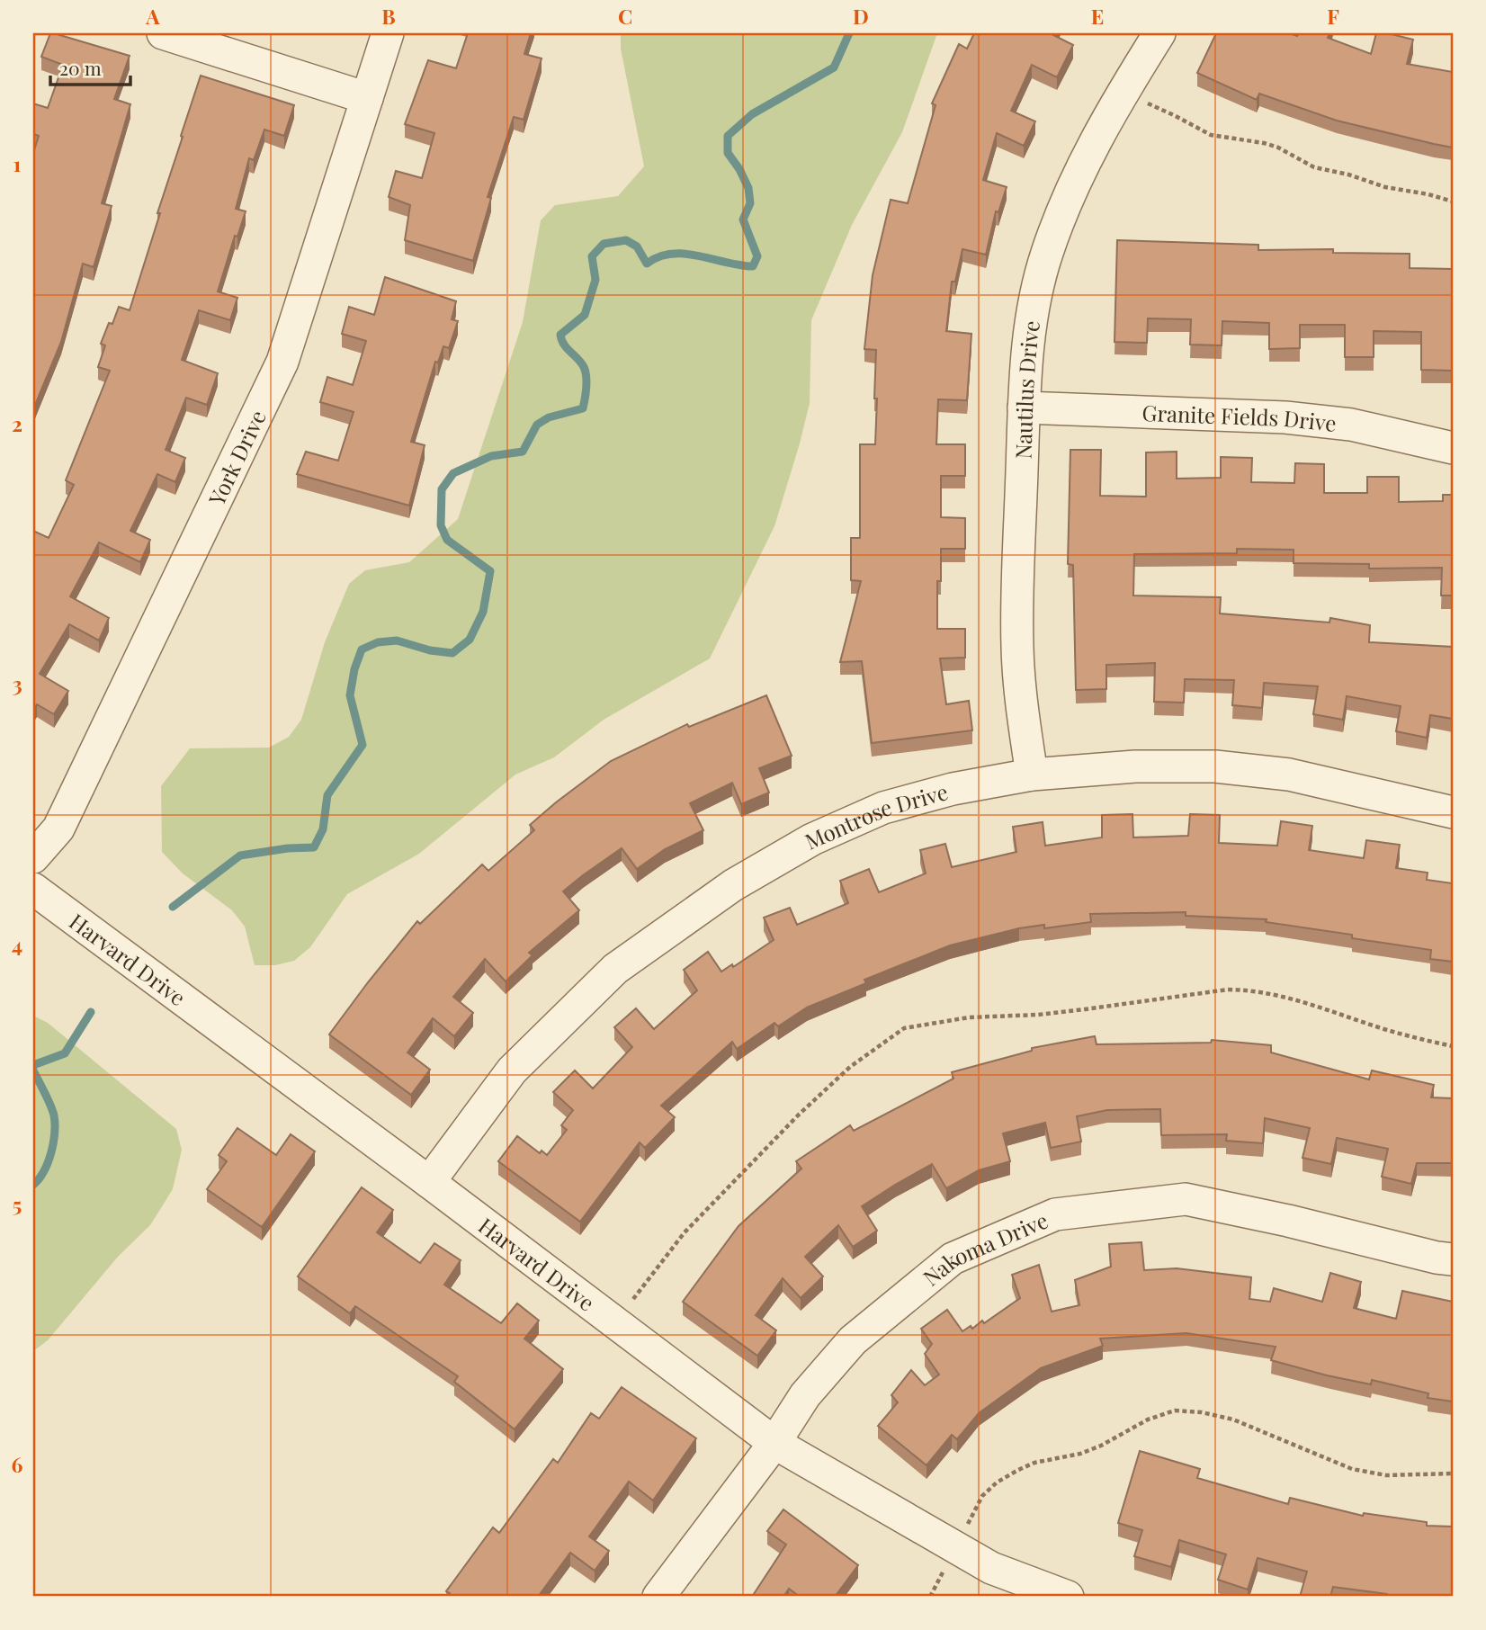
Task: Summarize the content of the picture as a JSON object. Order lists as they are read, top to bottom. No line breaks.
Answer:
{"streets":{"street":["Nautilus Drive","Granite Fields Drive","York Drive","Montrose Drive","Harvard Drive","Nakoma Drive"]},"crossings":[["Nautilus Drive","Granite Fields Drive"],["Nautilus Drive","Montrose Drive"],["Montrose Drive","Harvard Drive"],["Harvard Drive","Nakoma Drive"]],"scale_bar":"20 m","grid":{"columns":["A","B","C","D","E","F"],"rows":["1","2","3","4","5","6"]}}
